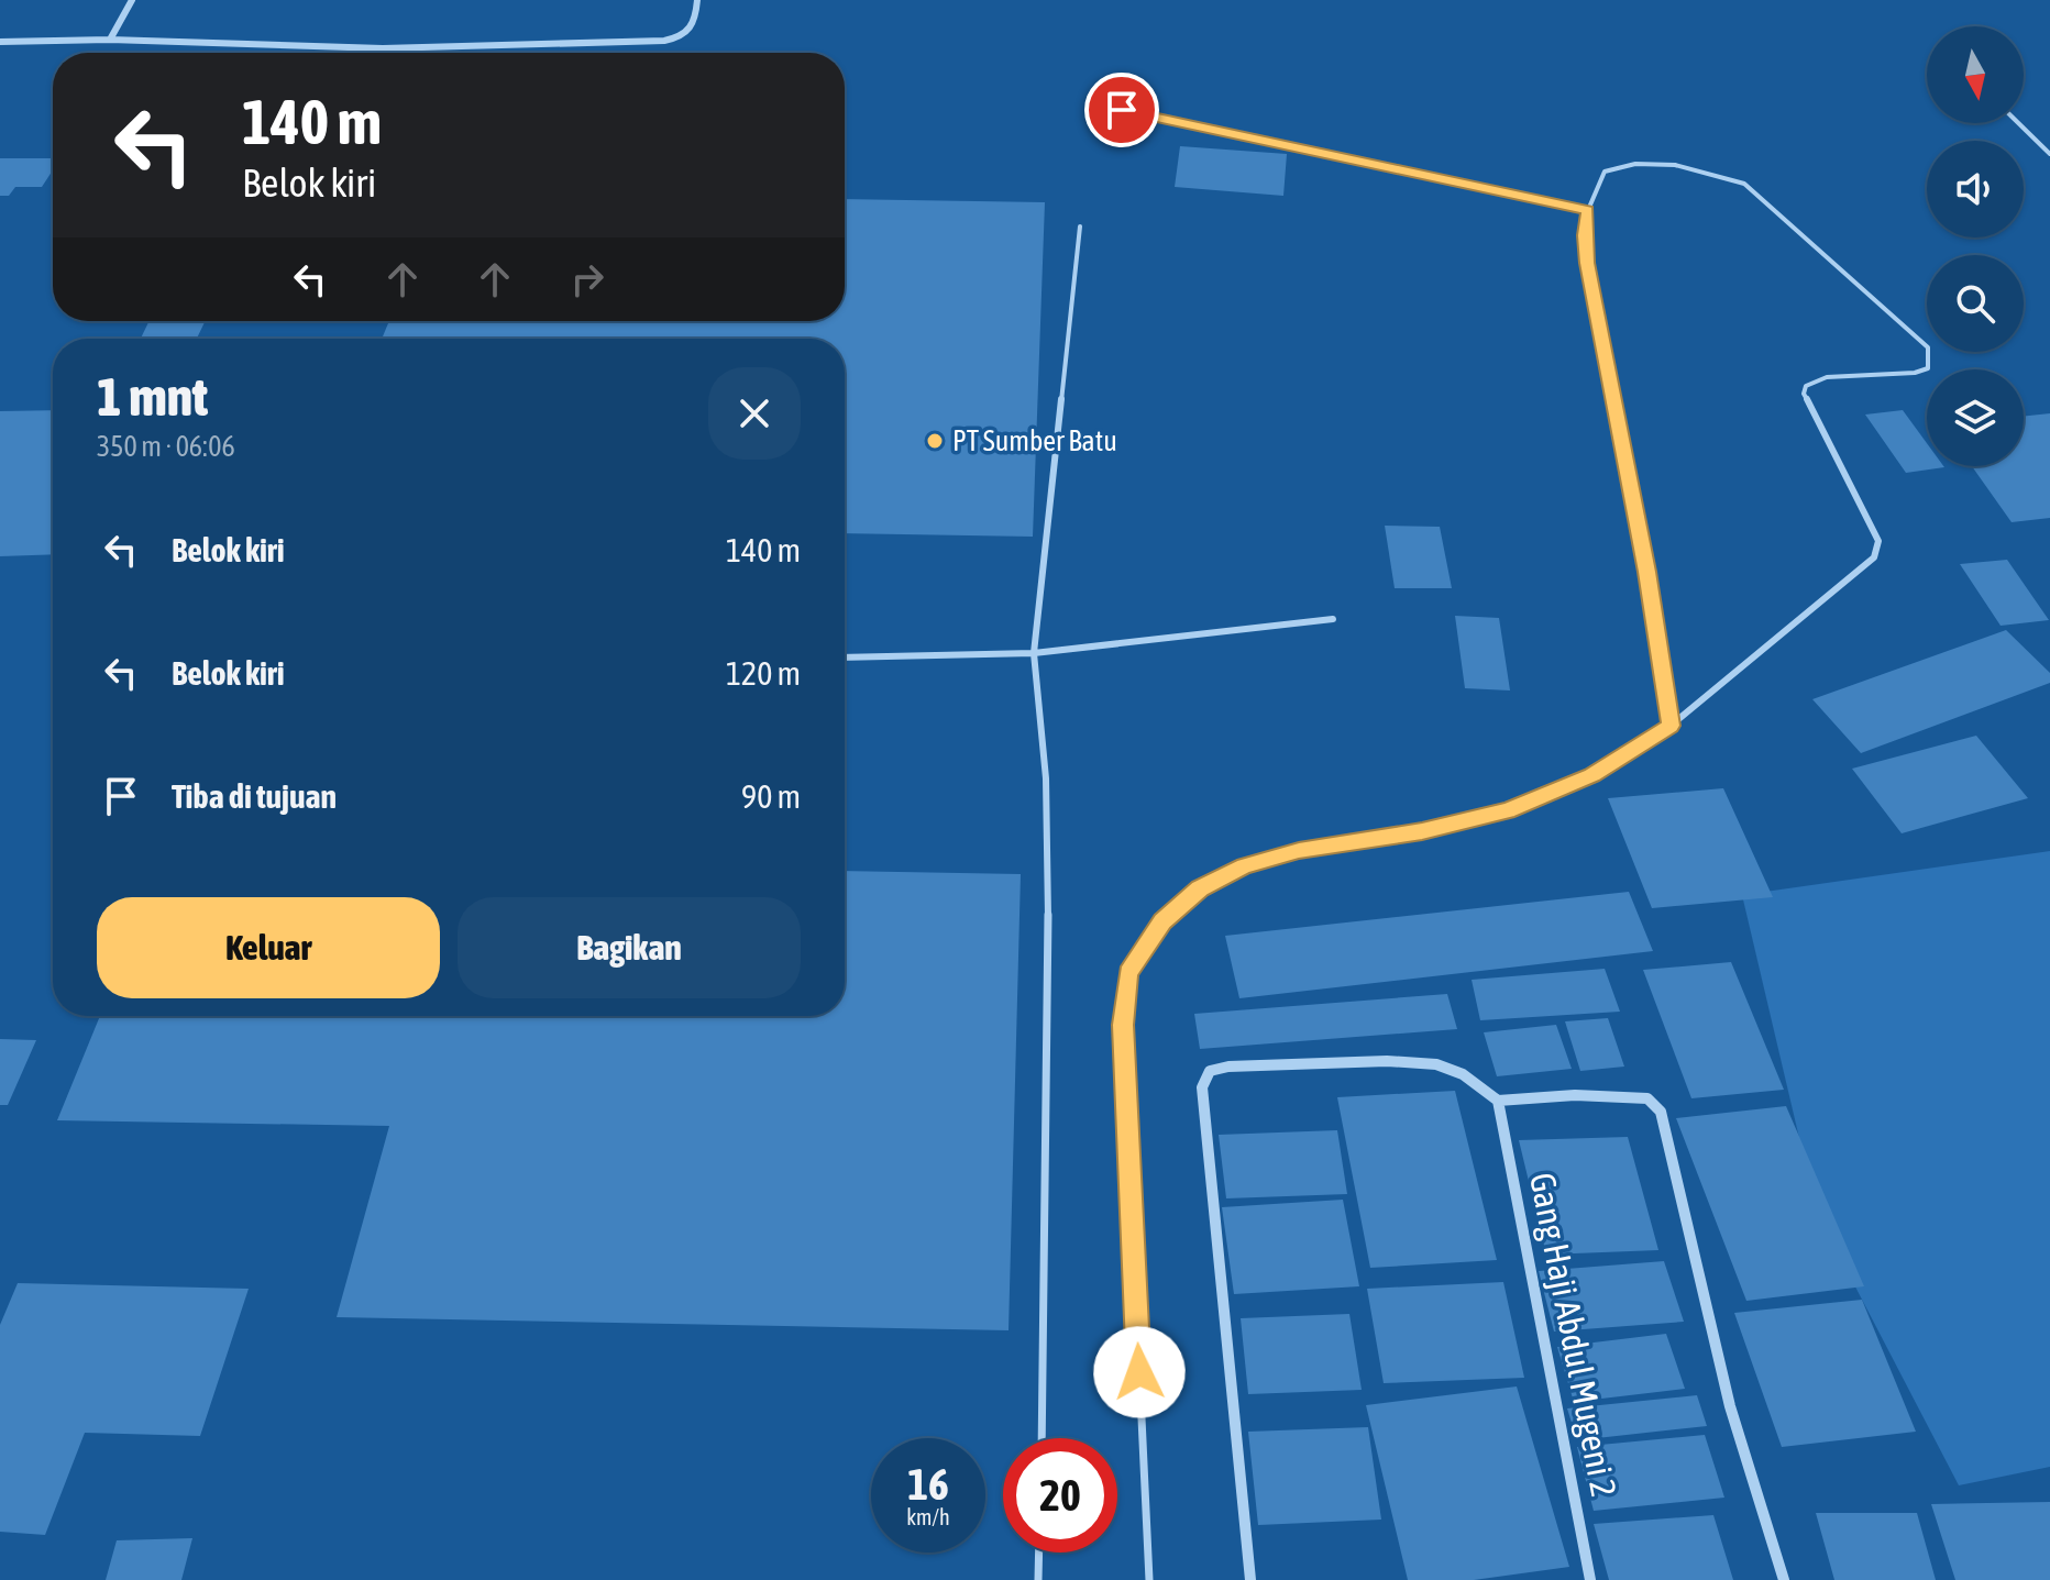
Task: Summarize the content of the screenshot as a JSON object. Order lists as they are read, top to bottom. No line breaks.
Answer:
{"streets":{"street":["Gang Haji Abdul Mugeni 2"]},"places":["PT Sumber Batu"],"north":"bottom","page":{"turn":["140 m","Belok kiri"],"heading":["1 mnt","350 m · 06:06"],"list":[{"name":"Belok kiri","value":"140 m"},{"name":"Belok kiri","value":"120 m"},{"name":"Tiba di tujuan","value":"90 m"}],"buttons":["Keluar","Bagikan"],"speed":"16 km/h","limit":"20"}}
